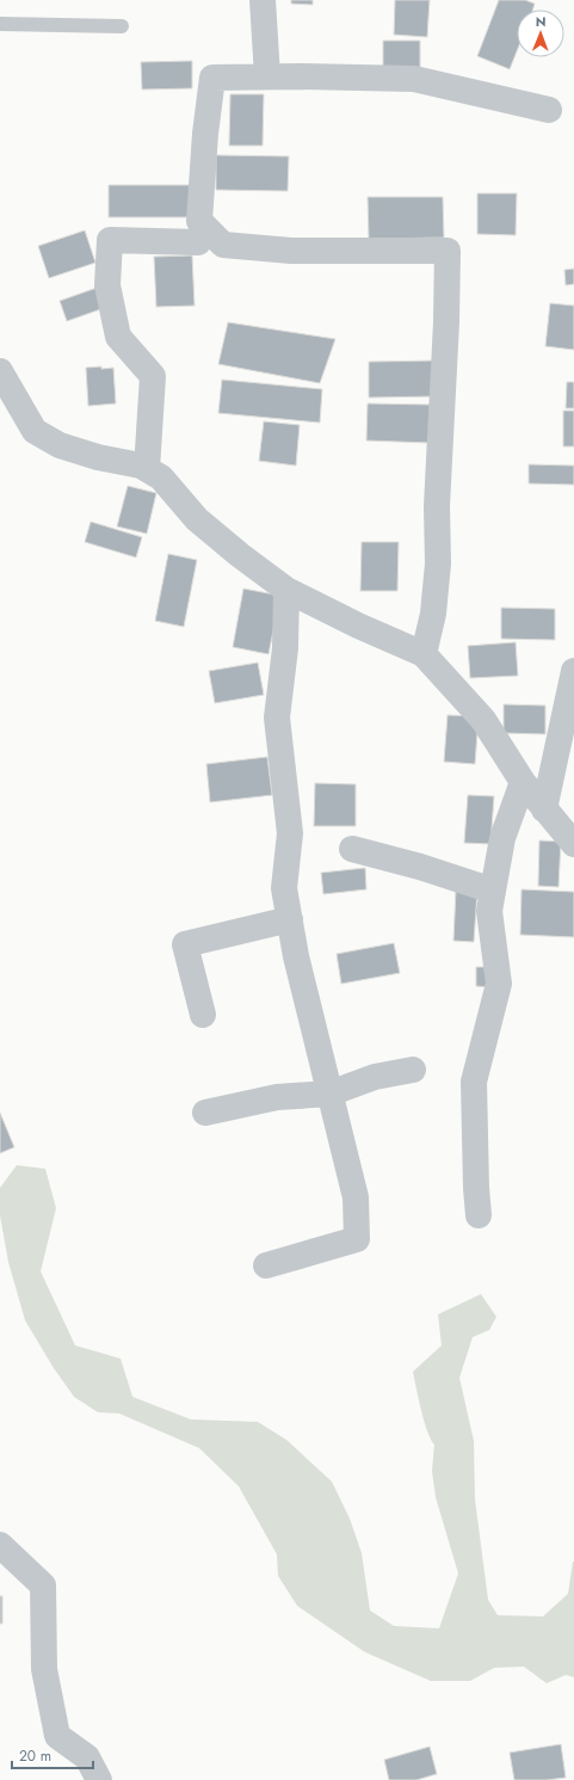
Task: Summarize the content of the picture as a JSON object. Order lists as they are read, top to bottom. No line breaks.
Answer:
{"scale_bar":"20 m","north":"top"}
